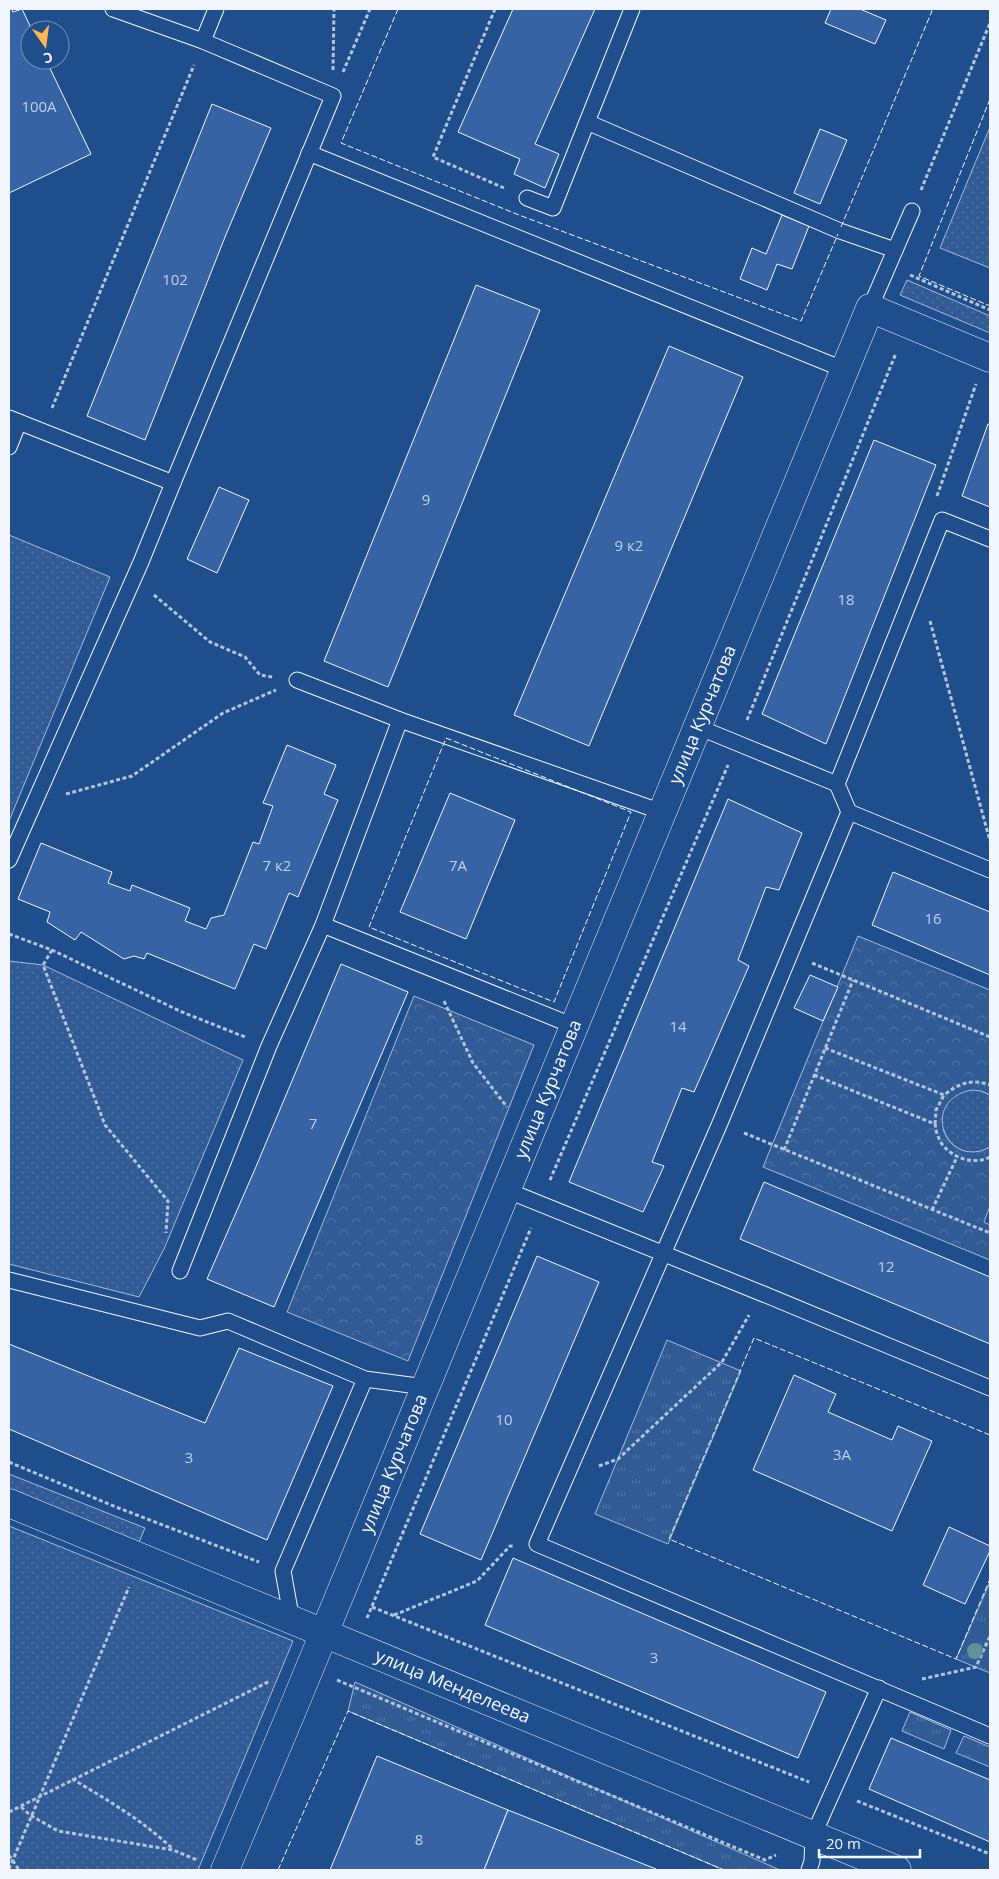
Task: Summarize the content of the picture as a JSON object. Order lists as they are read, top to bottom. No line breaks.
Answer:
{"streets":{"street":["улица Курчатова","улица Менделеева"]},"crossings":[["улица Курчатова","улица Менделеева"]],"house_numbers":["100А","102","9","9 к2","18","7 к2","7А","16","14","7","12","10","3А","3","3","8"],"scale_bar":"20 m","north":"bottom"}
